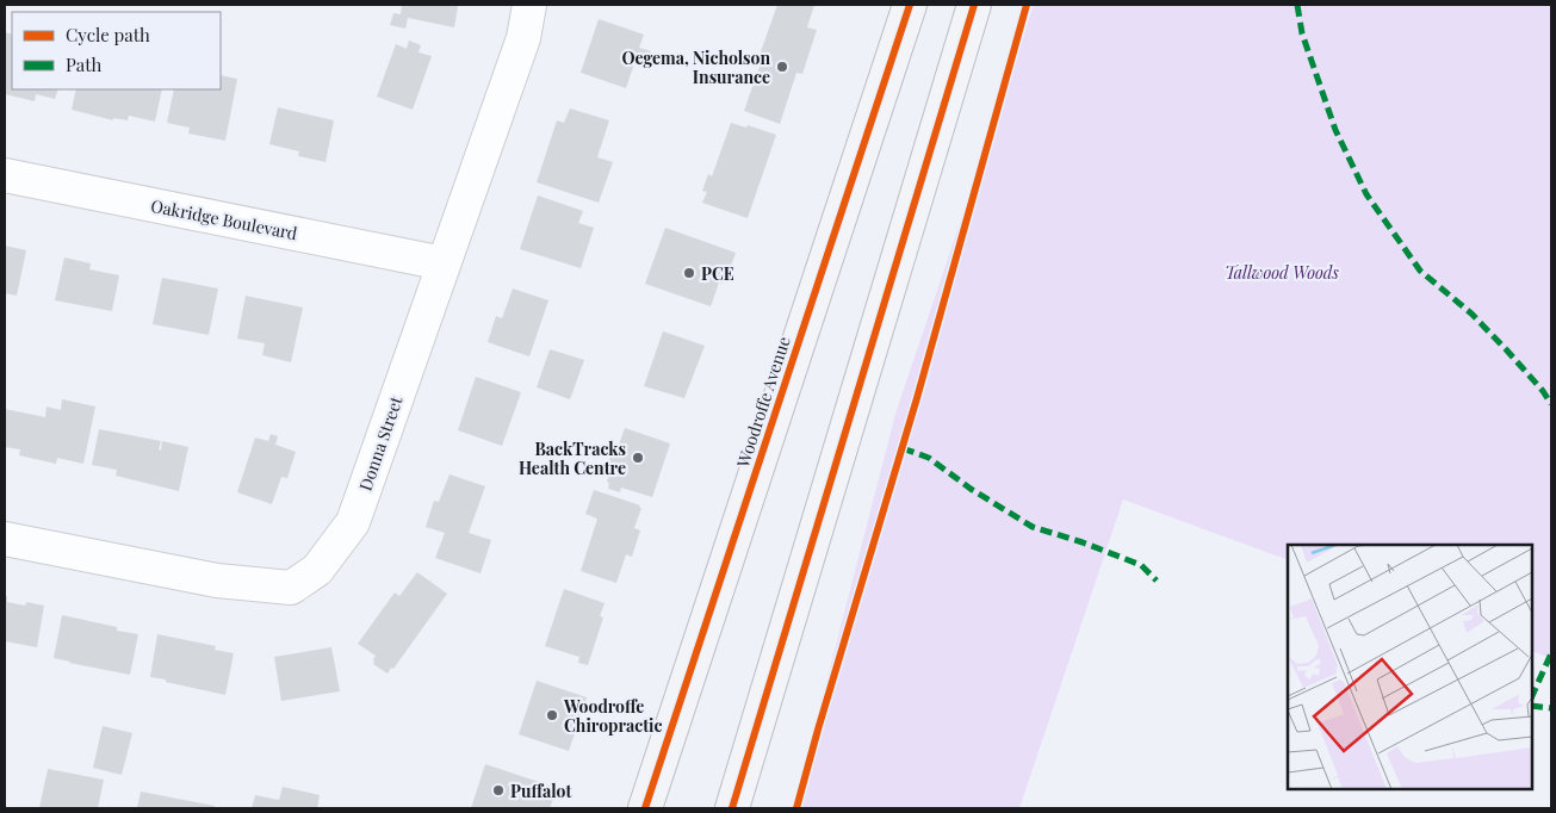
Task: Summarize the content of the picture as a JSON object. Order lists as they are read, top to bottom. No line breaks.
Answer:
{"streets":{"main road":["Woodroffe Avenue"],"street":["Oakridge Boulevard","Donna Street"]},"crossings":[["Oakridge Boulevard","Donna Street"]],"parks":["Tallwood Woods"],"places":["Oegema, Nicholson Insurance","PCE","BackTracks Health Centre","Woodroffe Chiropractic","Puffalot"],"legend":["Cycle path","Path"]}
